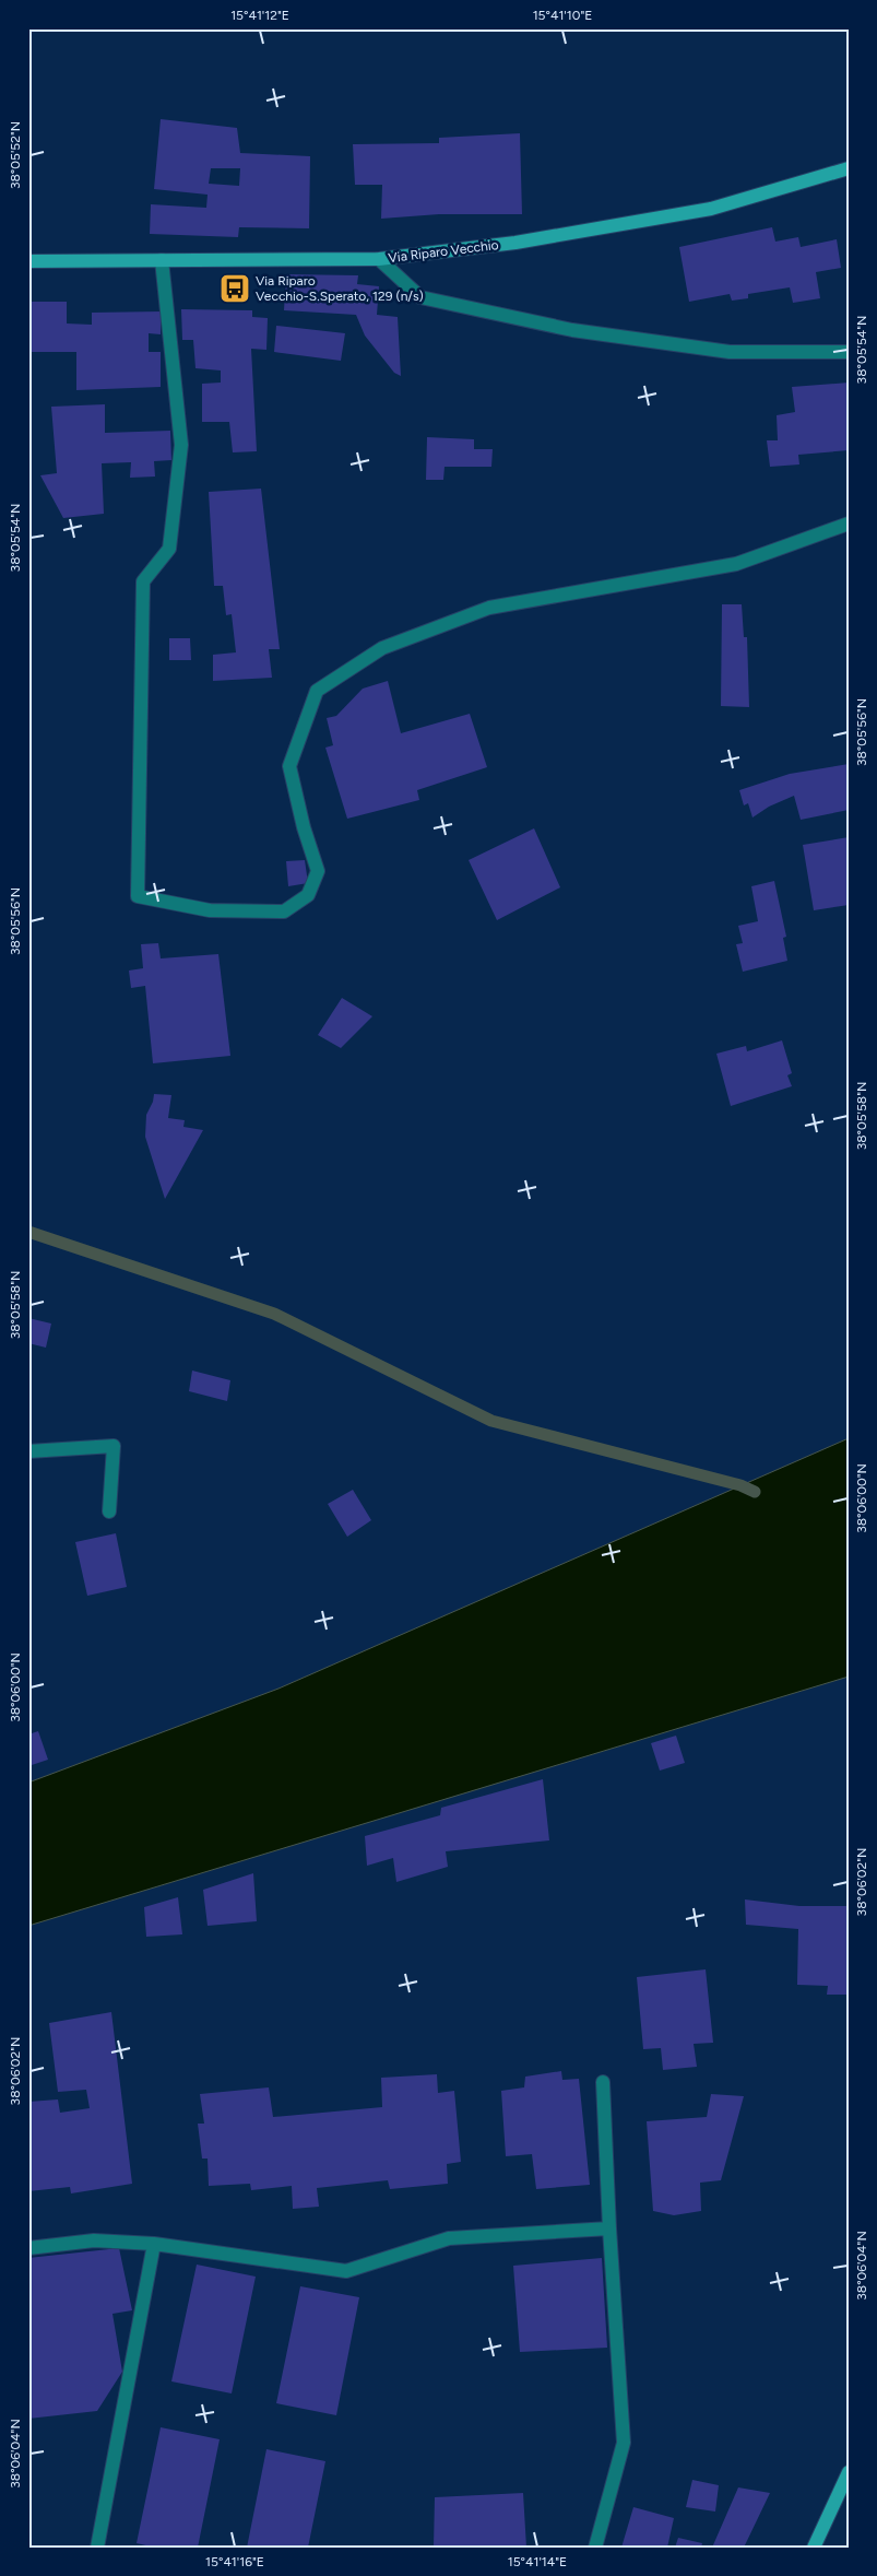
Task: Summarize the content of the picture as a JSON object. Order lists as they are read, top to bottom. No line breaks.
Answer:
{"streets":{"street":["Via Riparo Vecchio"]},"places":{"bus stop":["Via Riparo Vecchio-S.Sperato, 129 (n/s)"]},"coordinates":["15°41'12\"E","15°41'10\"E","38°05'52\"N","38°05'54\"N","38°05'56\"N","38°05'58\"N","38°06'00\"N","38°06'02\"N","38°06'04\"N","15°41'16\"E","15°41'14\"E"]}
